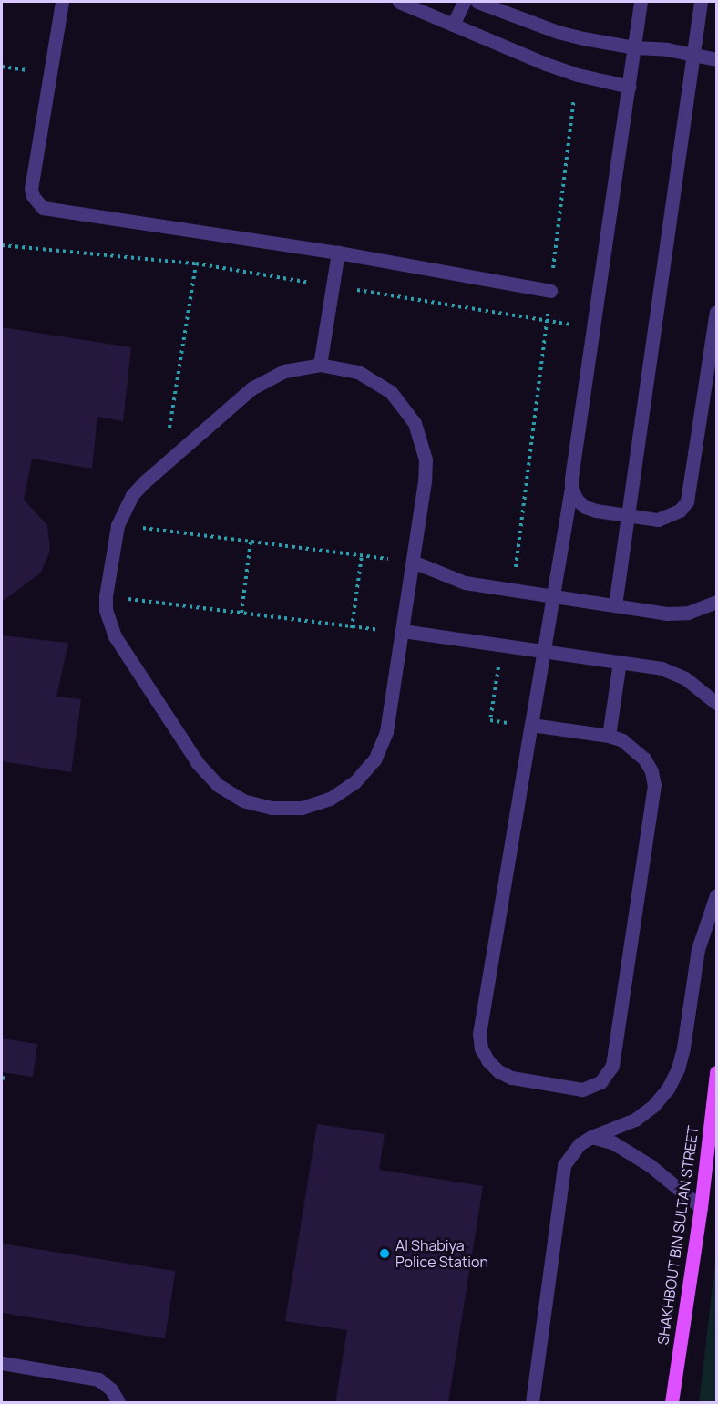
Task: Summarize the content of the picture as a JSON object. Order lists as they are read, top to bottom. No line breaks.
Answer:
{"streets":{"main road":["SHAKHBOUT BIN SULTAN STREET"]},"places":["Al Shabiya Police Station"]}
